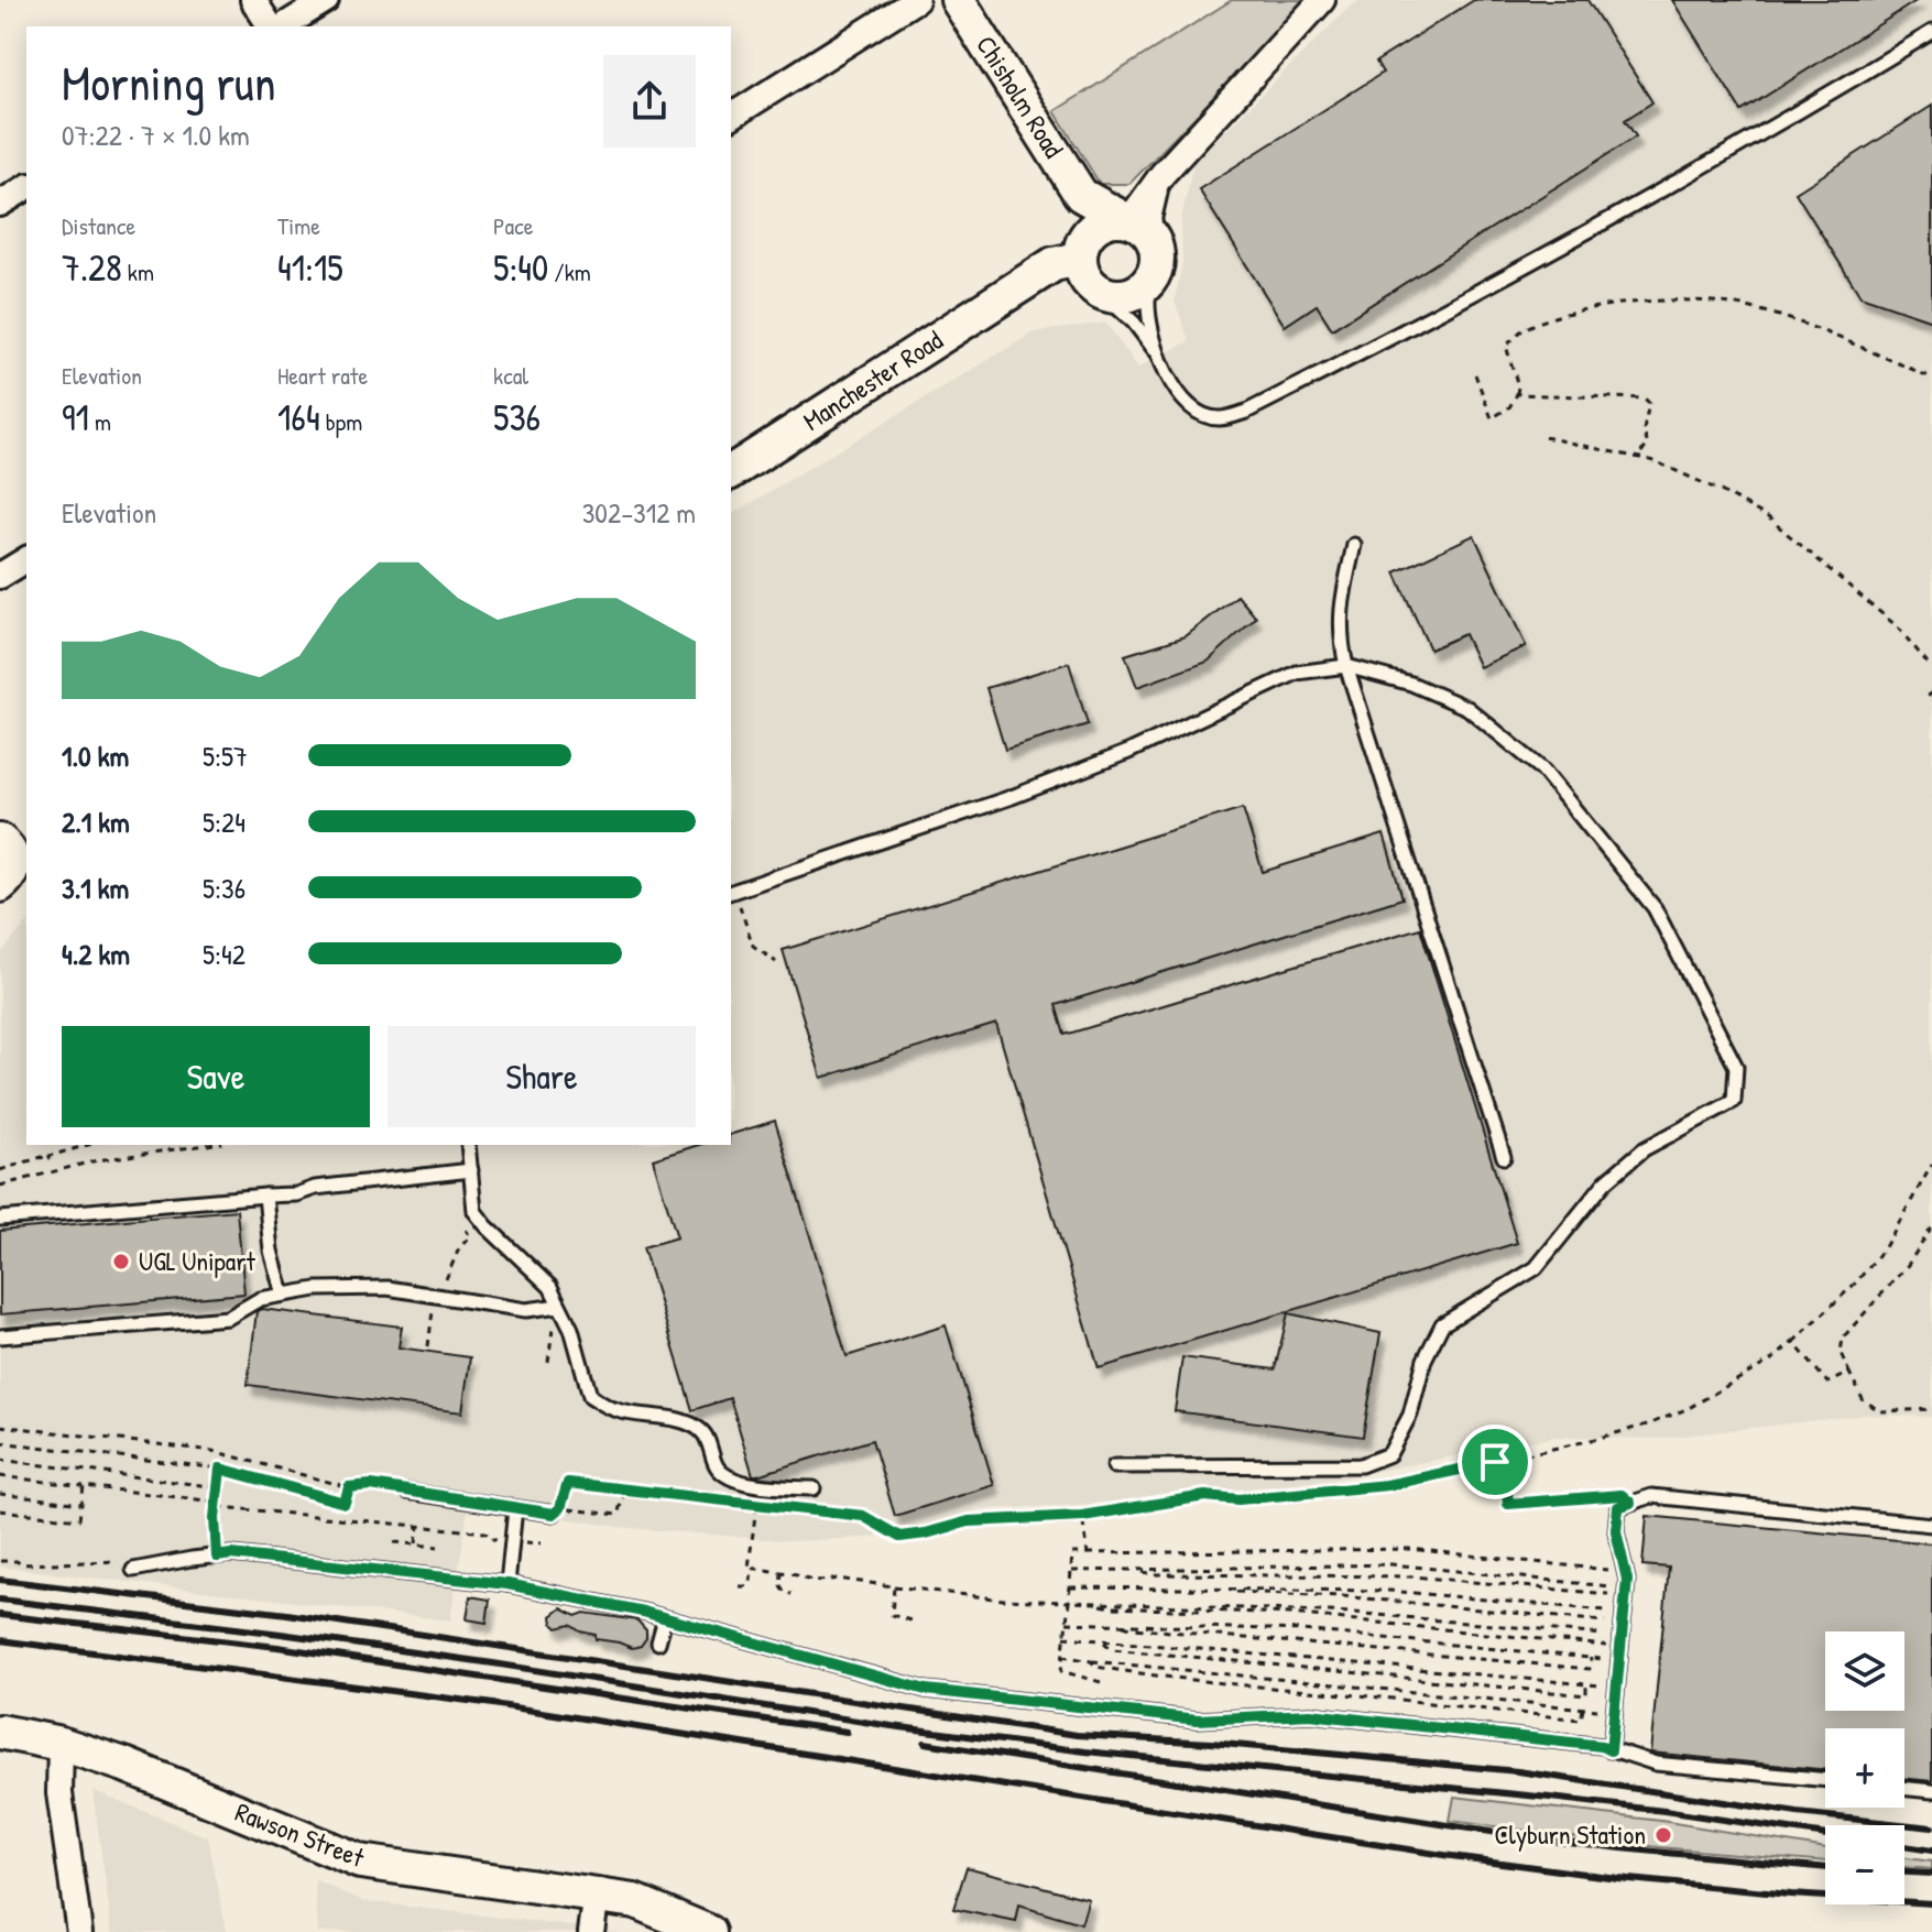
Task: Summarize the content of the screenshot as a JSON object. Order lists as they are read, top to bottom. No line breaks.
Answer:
{"streets":{"main road":["Chisholm Road","Manchester Road","Rawson Street"]},"crossings":[["Chisholm Road","Manchester Road"]],"places":["UGL Unipart","Clyburn Station"],"page":{"heading":["Morning run","07:22 · 7 × 1.0 km"],"stats":[["Distance","7.28 km"],["Time","41:15"],["Pace","5:40 /km"],["Elevation","91 m"],["Heart rate","164 bpm"],["kcal","536"]],"chart":["Elevation","302–312 m"],"list":[{"name":"1.0 km","note":"5:57"},{"name":"2.1 km","note":"5:24"},{"name":"3.1 km","note":"5:36"},{"name":"4.2 km","note":"5:42"}],"buttons":["Save","Share"],"map_buttons":["+","−"]}}
